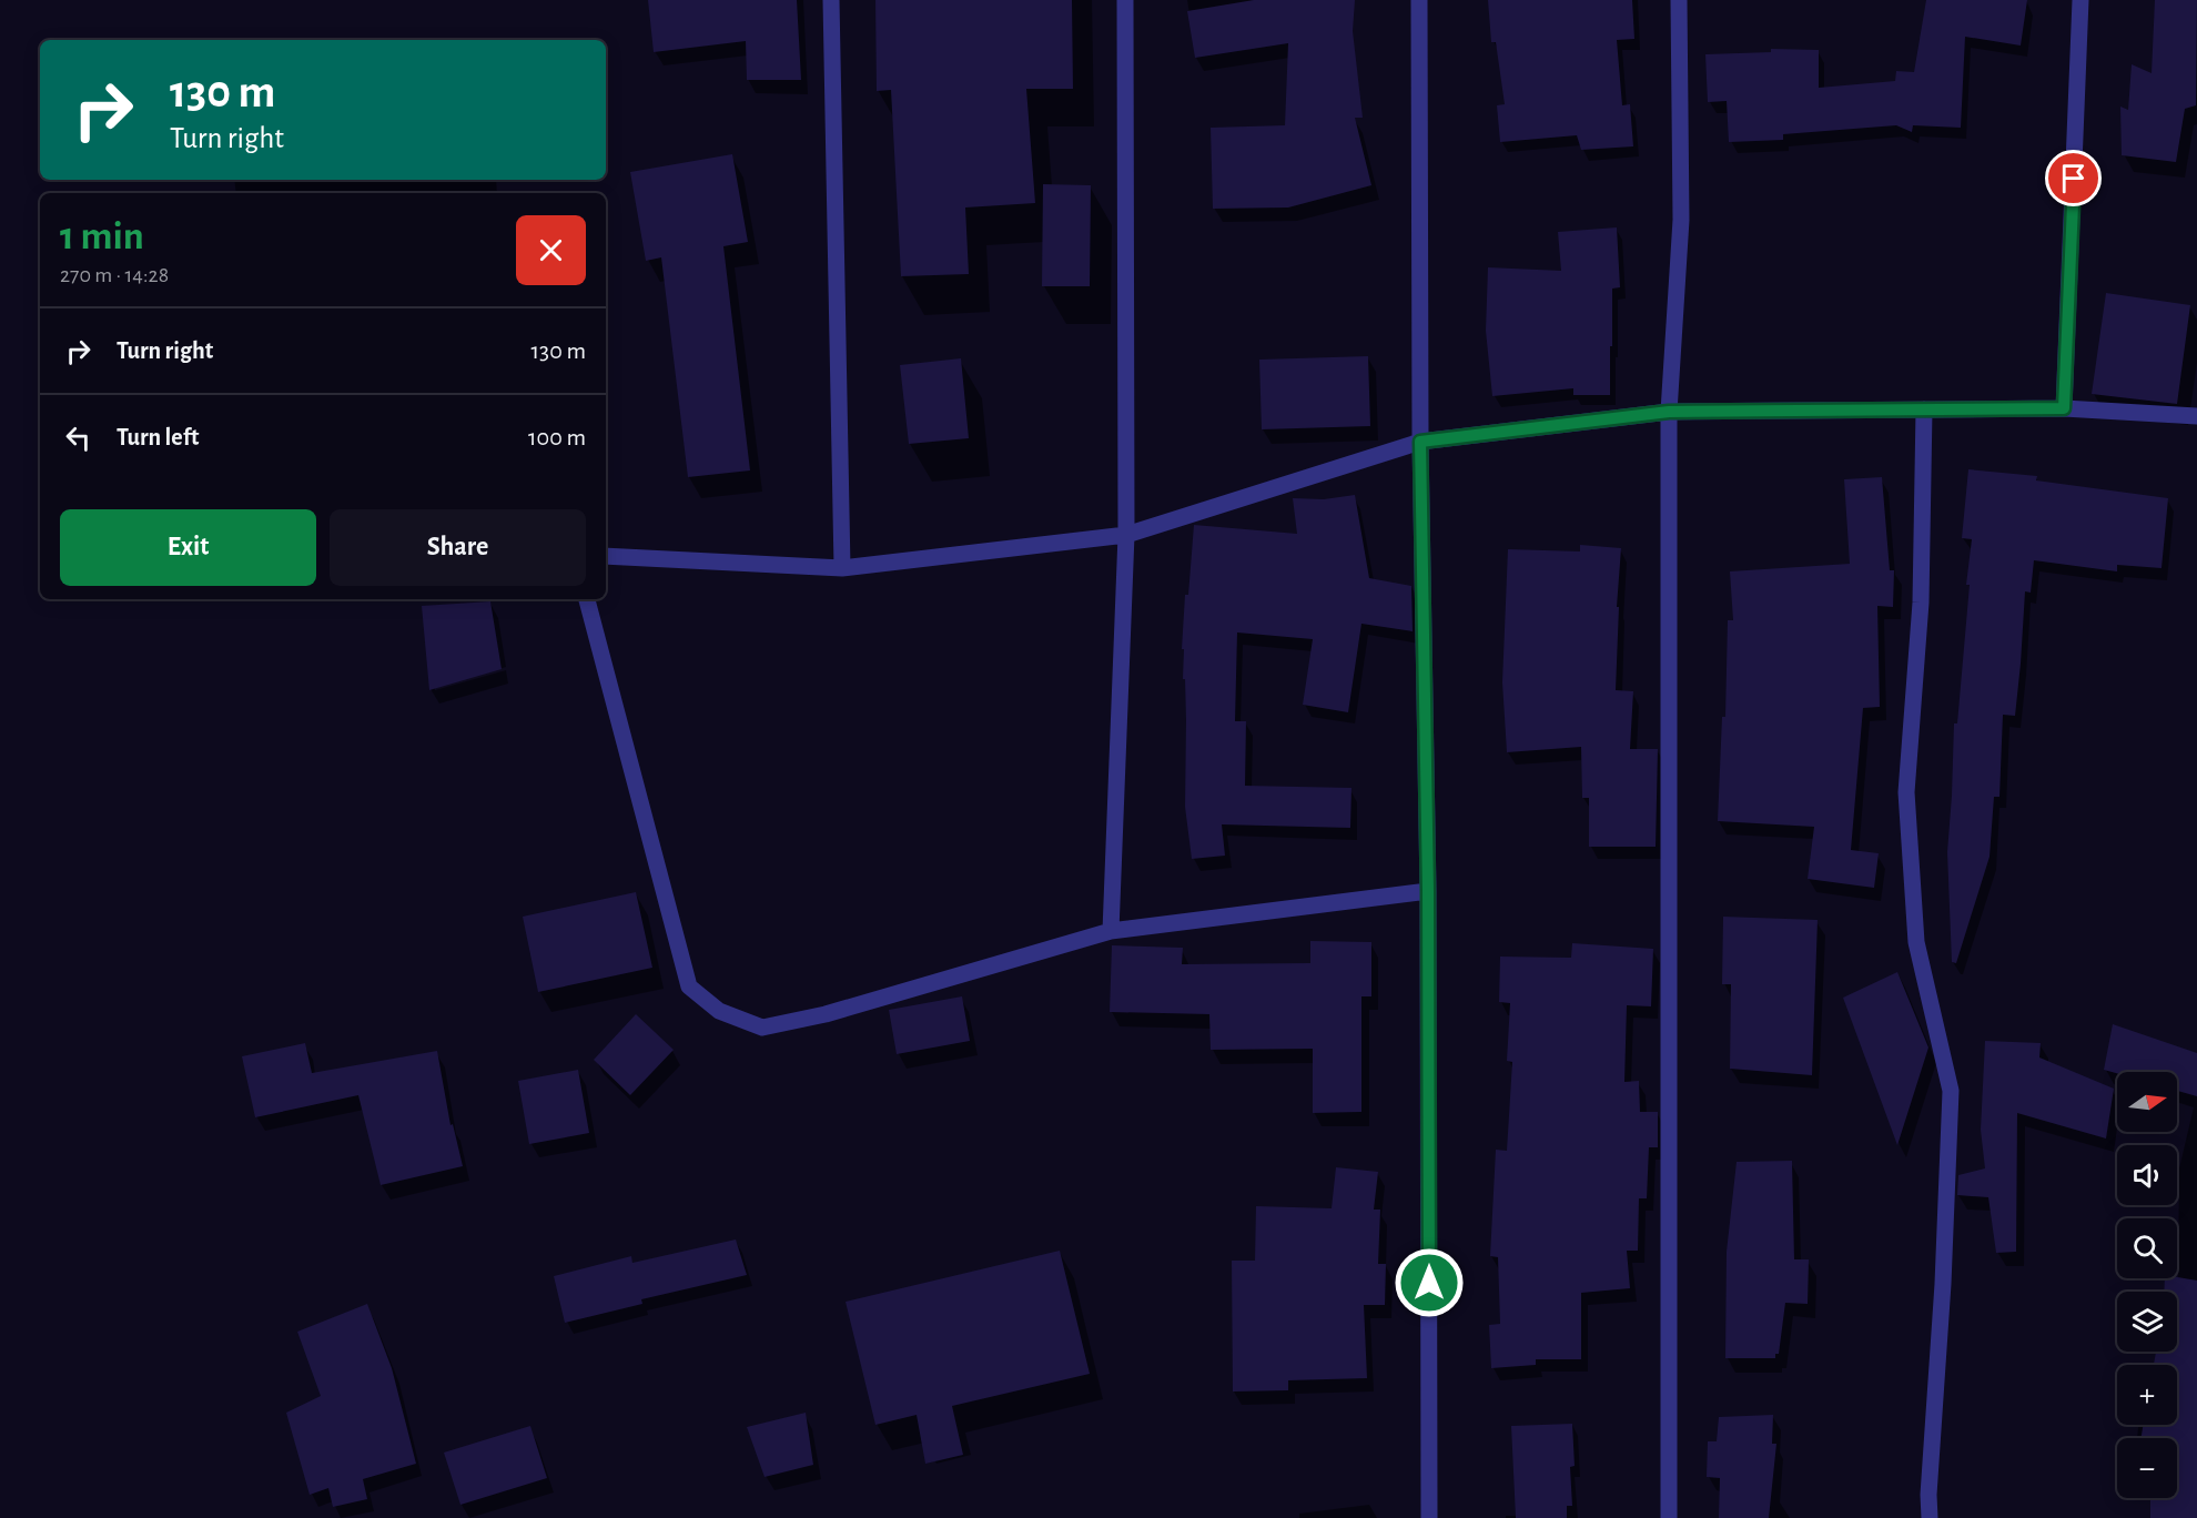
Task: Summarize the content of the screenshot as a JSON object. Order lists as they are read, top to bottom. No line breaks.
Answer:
{"north":"right","page":{"turn":["130 m","Turn right"],"heading":["1 min","270 m · 14:28"],"list":[{"name":"Turn right","value":"130 m"},{"name":"Turn left","value":"100 m"}],"buttons":["Exit","Share"],"map_buttons":["+","−"]}}
